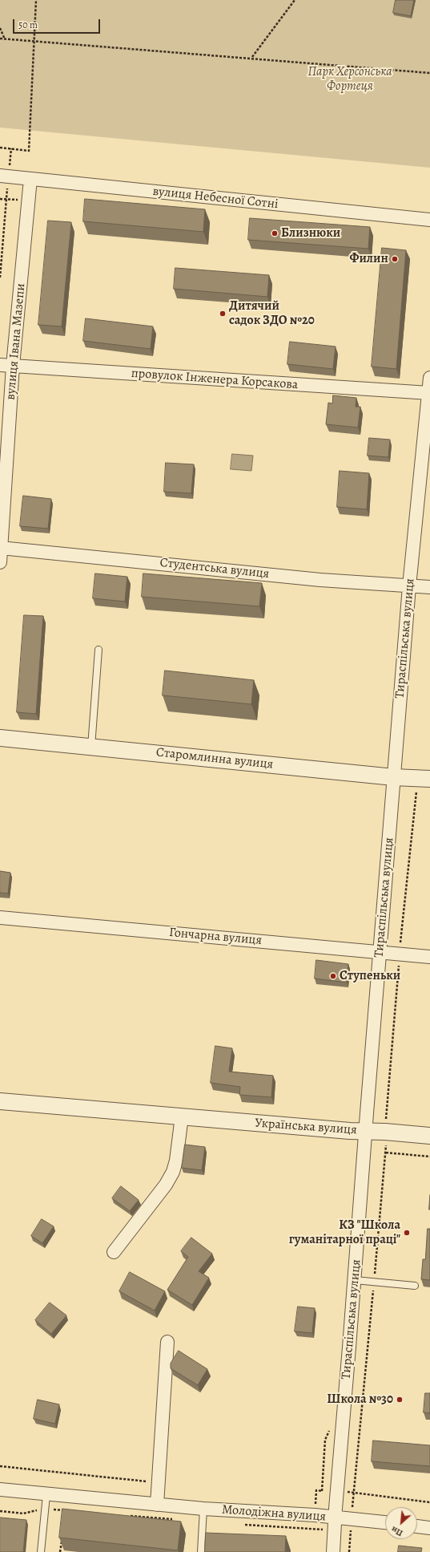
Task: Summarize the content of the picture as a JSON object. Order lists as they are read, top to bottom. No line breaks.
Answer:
{"streets":{"street":["вулиця Небесної Сотні","вулиця Івана Мазепи","провулок Інженера Корсакова","Студентська вулиця","Тираспільська вулиця","Старомлинна вулиця","Гончарна вулиця","Українська вулиця","Молодіжна вулиця"]},"crossings":[["вулиця Небесної Сотні","вулиця Івана Мазепи"],["вулиця Івана Мазепи","провулок Інженера Корсакова"],["вулиця Івана Мазепи","Студентська вулиця"],["провулок Інженера Корсакова","Тираспільська вулиця"],["Студентська вулиця","Тираспільська вулиця"],["Тираспільська вулиця","Старомлинна вулиця"],["Тираспільська вулиця","Гончарна вулиця"],["Тираспільська вулиця","Українська вулиця"],["Тираспільська вулиця","Молодіжна вулиця"]],"parks":["Парк Херсонська Фортеця"],"places":["Близнюки","Филин","Дитячий садок ЗДО №20","Ступеньки","КЗ \"Школа гуманітарної праці\"","Школа №30"],"scale_bar":"50 m","north":"bottom left"}
